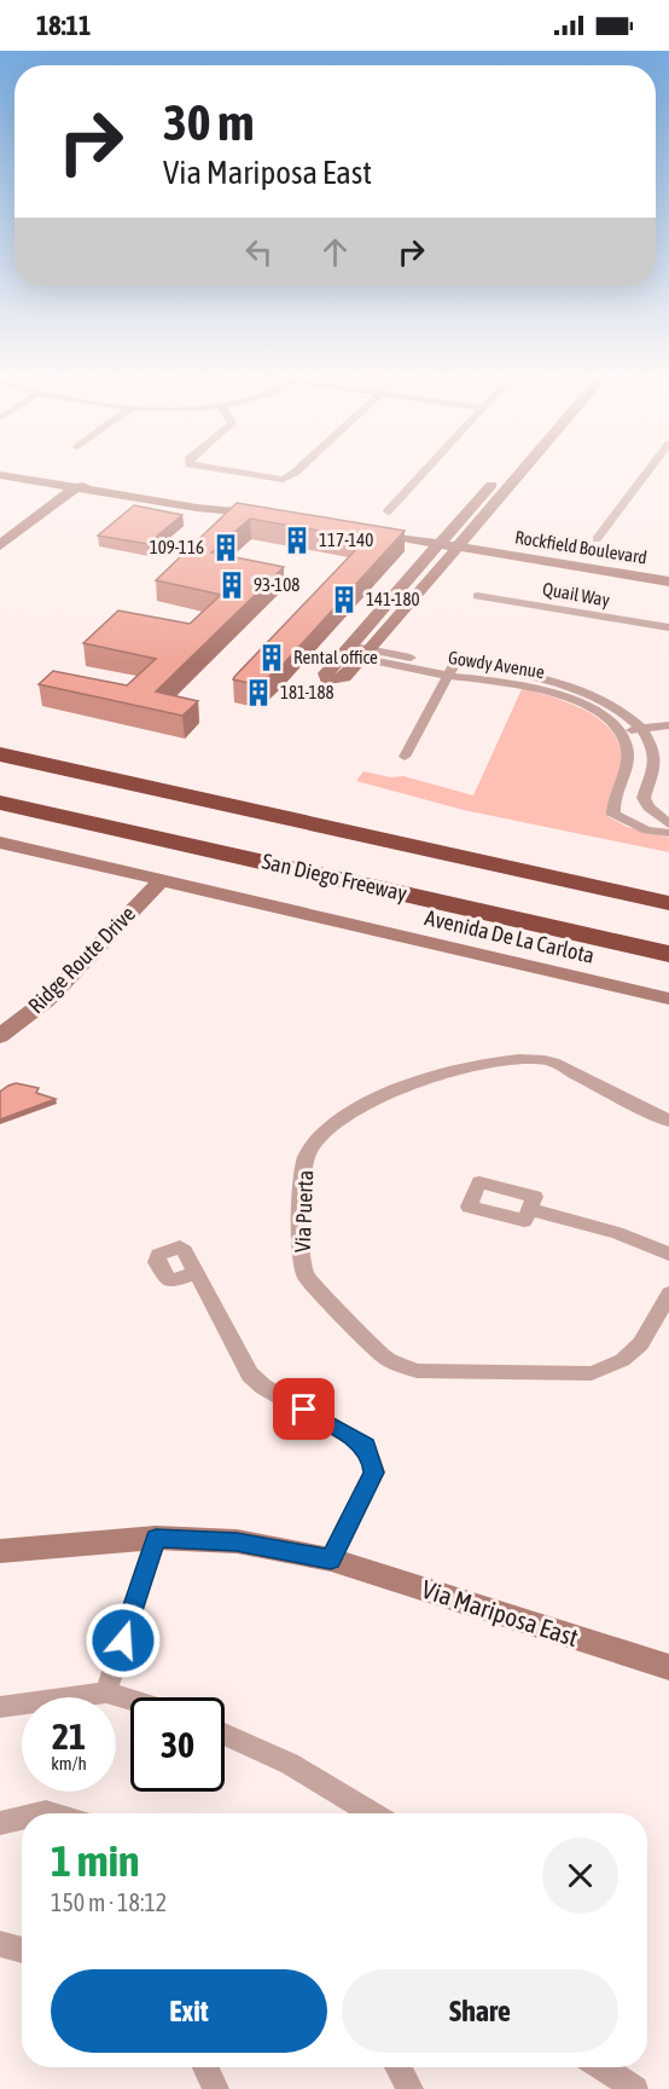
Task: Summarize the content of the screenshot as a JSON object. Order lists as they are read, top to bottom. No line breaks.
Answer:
{"streets":{"highway":["San Diego Freeway"],"main road":["Rockfield Boulevard","Avenida De La Carlota","Ridge Route Drive","Via Mariposa East"],"street":["Quail Way","Gowdy Avenue","Via Puerta"]},"crossings":[["Avenida De La Carlota","Ridge Route Drive"]],"places":{"building":["117-140","109-116","93-108","141-180","Rental office","181-188"]},"page":{"status":"18:11","turn":["30 m","Via Mariposa East"],"speed":"21 km/h","limit":"30","heading":["1 min","150 m · 18:12"],"buttons":["Exit","Share"]}}
